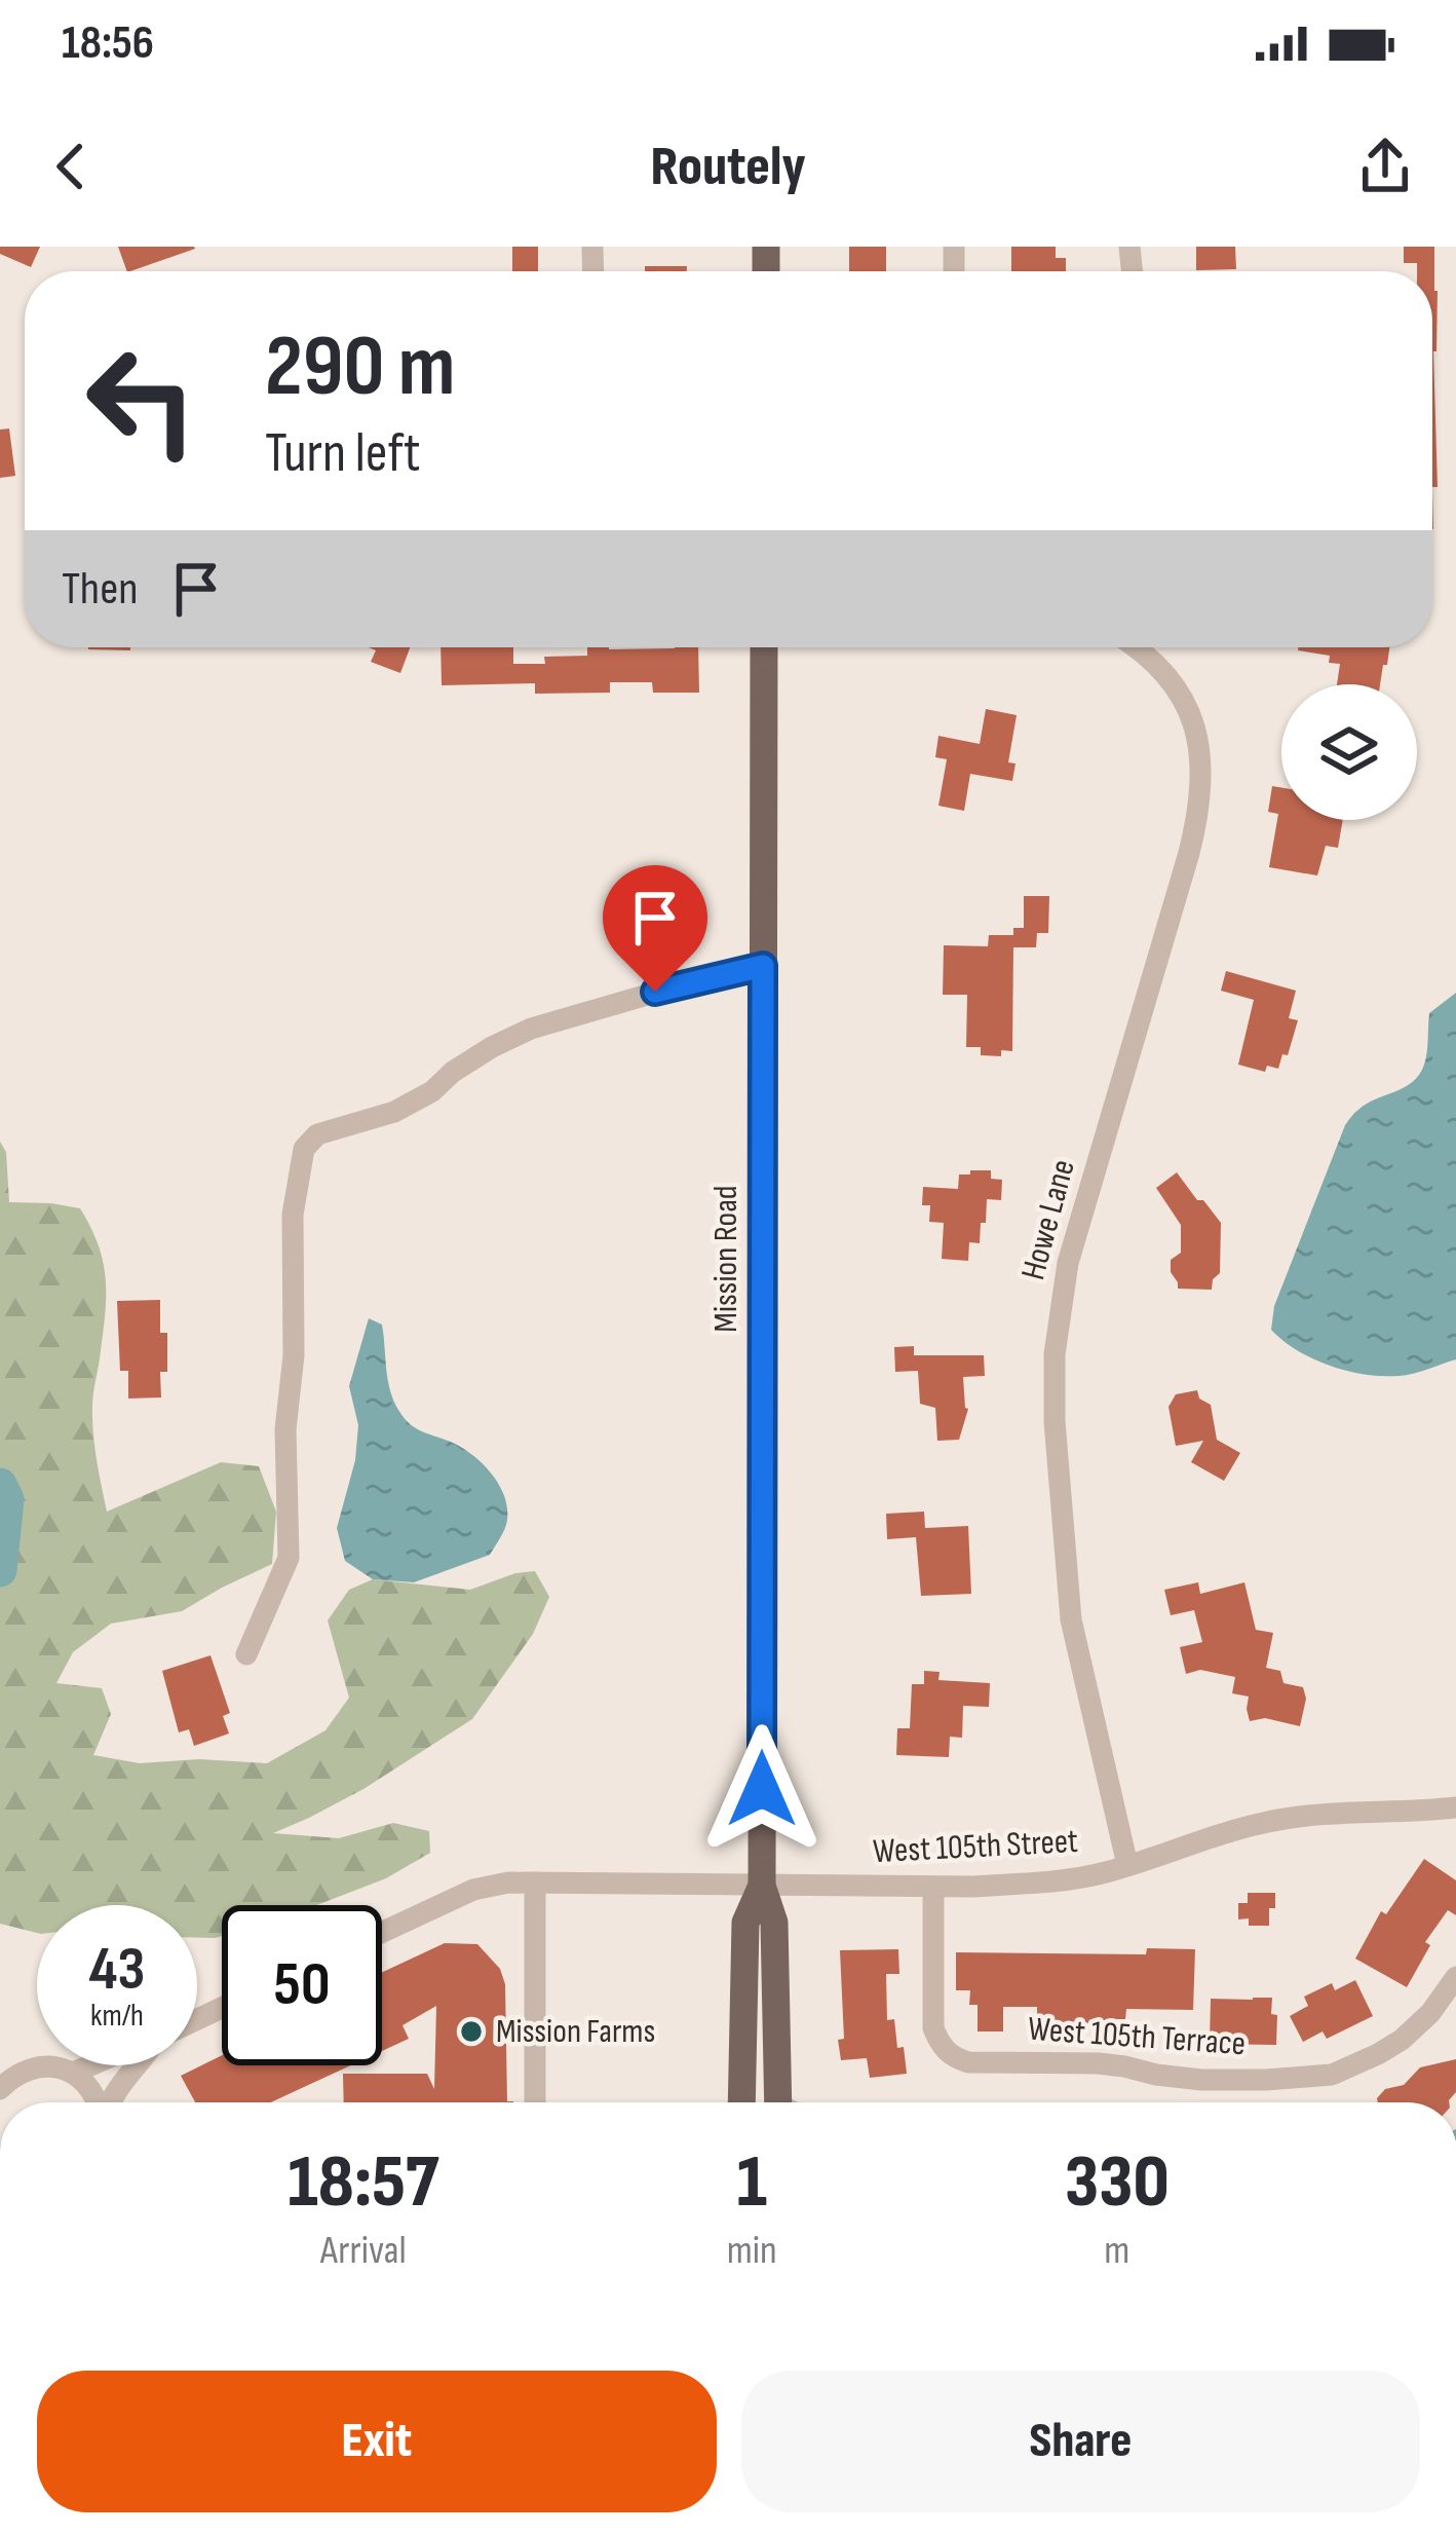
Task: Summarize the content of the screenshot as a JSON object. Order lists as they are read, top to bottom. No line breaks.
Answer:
{"streets":{"main road":["Mission Road"],"street":["Howe Lane","West 105th Street","West 105th Terrace"]},"crossings":[["Howe Lane","West 105th Street"],["Mission Road","West 105th Street"],["West 105th Street","West 105th Terrace"]],"places":["Mission Farms"],"page":{"status":"18:56","header":"Routely","turn":["290 m","Turn left"],"then":"Then","speed":"43 km/h","limit":"50","eta":["18:57","Arrival","1","min","330","m"],"buttons":["Exit","Share"]}}
